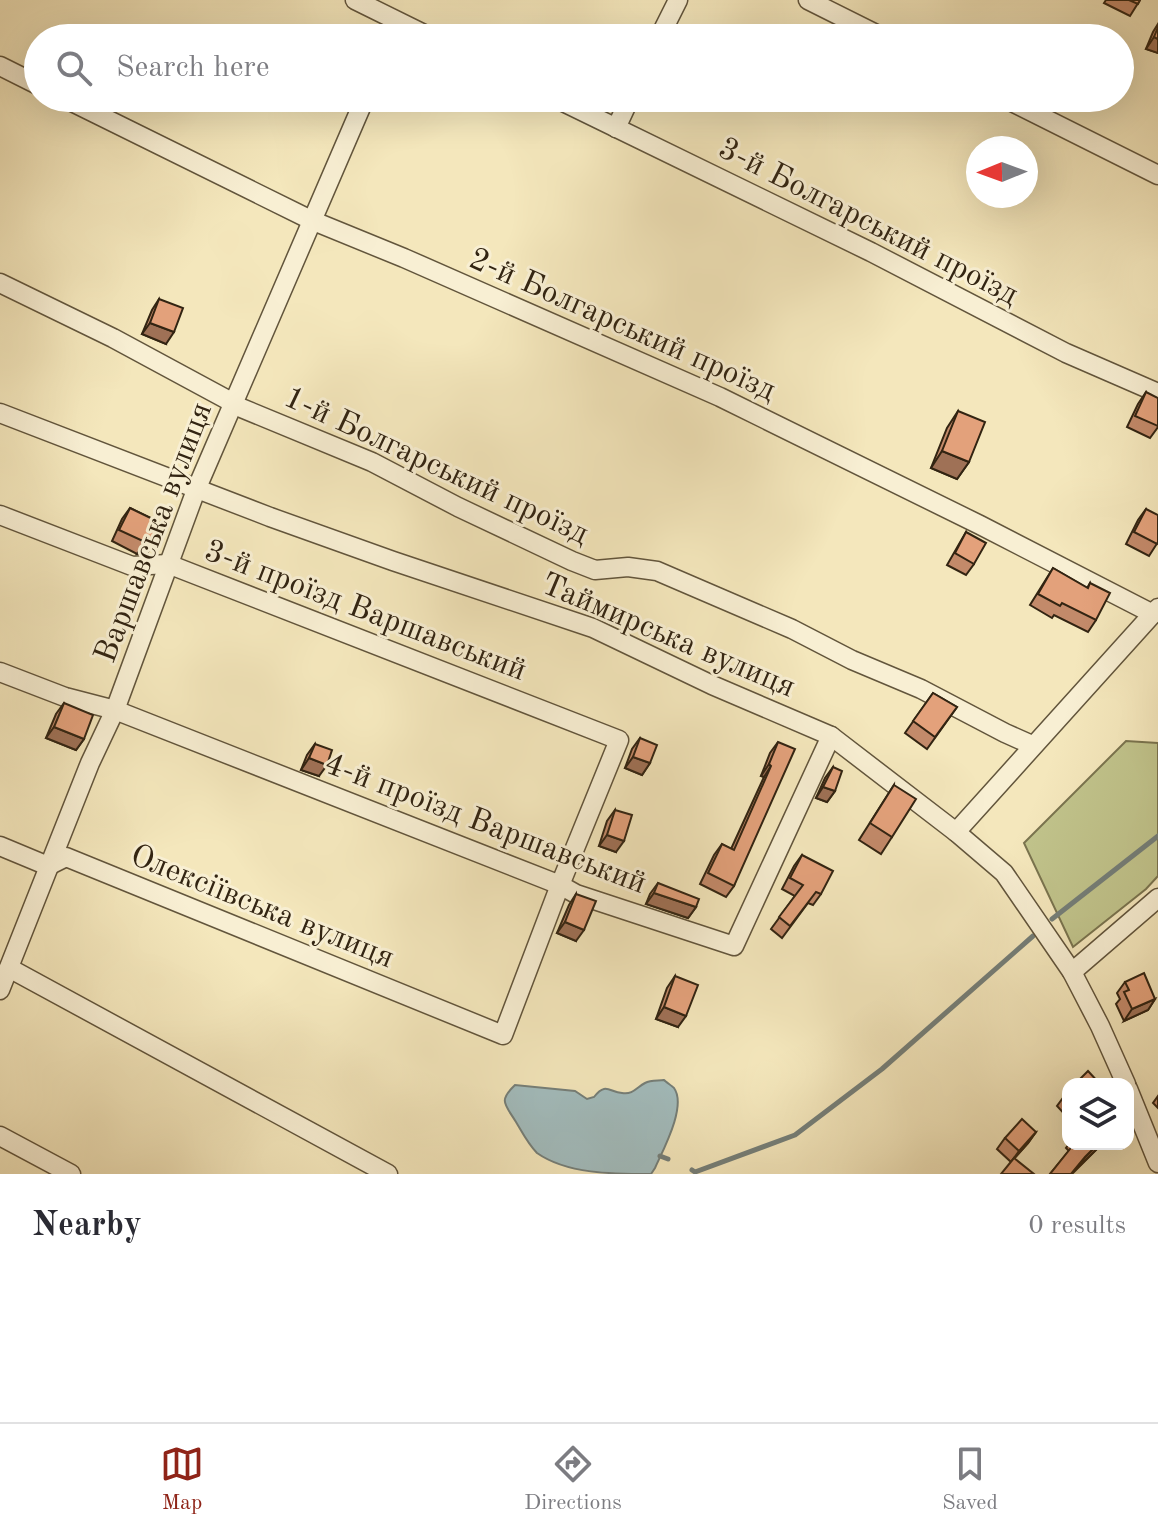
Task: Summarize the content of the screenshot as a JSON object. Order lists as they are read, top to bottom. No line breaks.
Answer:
{"streets":{"street":["3-й Болгарський проїзд","2-й Болгарський проїзд","1-й Болгарський проїзд","Варшавська вулиця","3-й проїзд Варшавський","Таймирська вулиця","4-й проїзд Варшавський","Олексіївська вулиця"]},"crossings":[["2-й Болгарський проїзд","Варшавська вулиця"],["1-й Болгарський проїзд","Варшавська вулиця"],["Варшавська вулиця","3-й проїзд Варшавський"],["Варшавська вулиця","Таймирська вулиця"],["Варшавська вулиця","4-й проїзд Варшавський"],["Варшавська вулиця","Олексіївська вулиця"],["3-й проїзд Варшавський","4-й проїзд Варшавський"],["3-й проїзд Варшавський","Олексіївська вулиця"],["Таймирська вулиця","4-й проїзд Варшавський"],["4-й проїзд Варшавський","Олексіївська вулиця"]],"north":"left","page":{"search":"Search here","heading":["Nearby","0 results"],"nav":["Map","Directions","Saved"]}}
